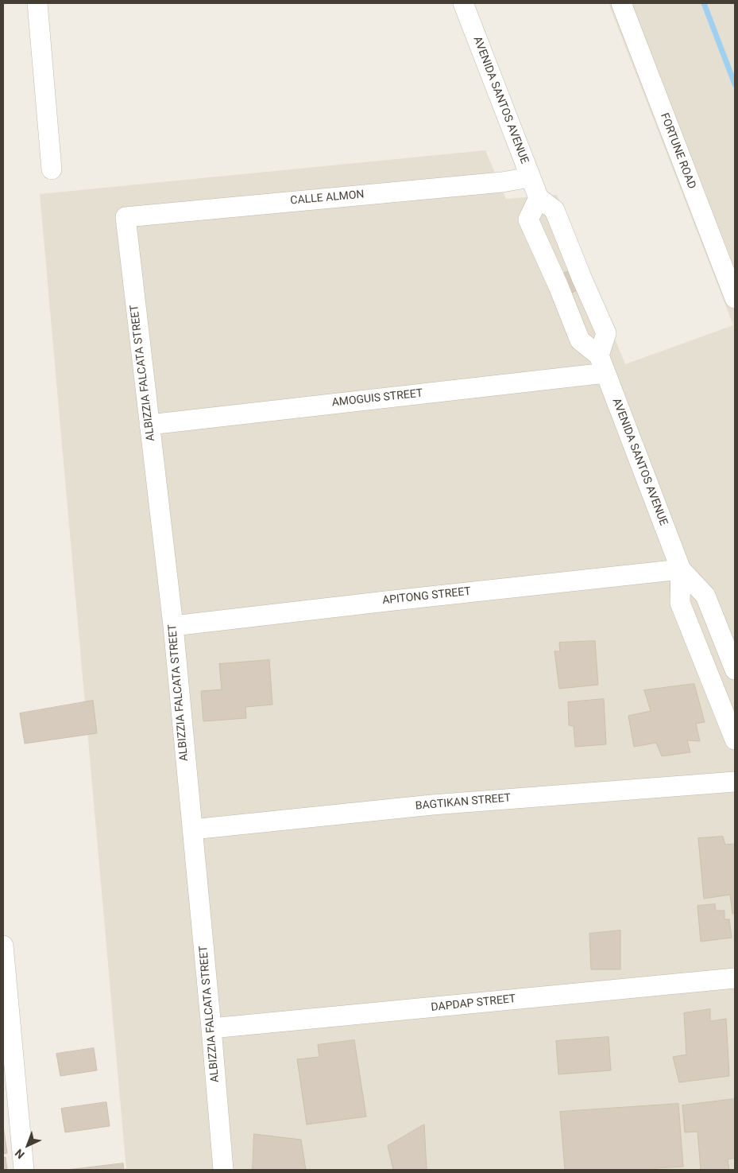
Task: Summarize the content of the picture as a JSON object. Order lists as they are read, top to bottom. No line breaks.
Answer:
{"streets":{"street":["AVENIDA SANTOS AVENUE","FORTUNE ROAD","CALLE ALMON","ALBIZZIA FALCATA STREET","AMOGUIS STREET","APITONG STREET","BAGTIKAN STREET","DAPDAP STREET"]},"crossings":[["AVENIDA SANTOS AVENUE","CALLE ALMON"],["AVENIDA SANTOS AVENUE","AMOGUIS STREET"],["AVENIDA SANTOS AVENUE","APITONG STREET"],["CALLE ALMON","ALBIZZIA FALCATA STREET"],["ALBIZZIA FALCATA STREET","AMOGUIS STREET"],["ALBIZZIA FALCATA STREET","APITONG STREET"],["ALBIZZIA FALCATA STREET","BAGTIKAN STREET"],["ALBIZZIA FALCATA STREET","DAPDAP STREET"]],"north":"bottom left"}
